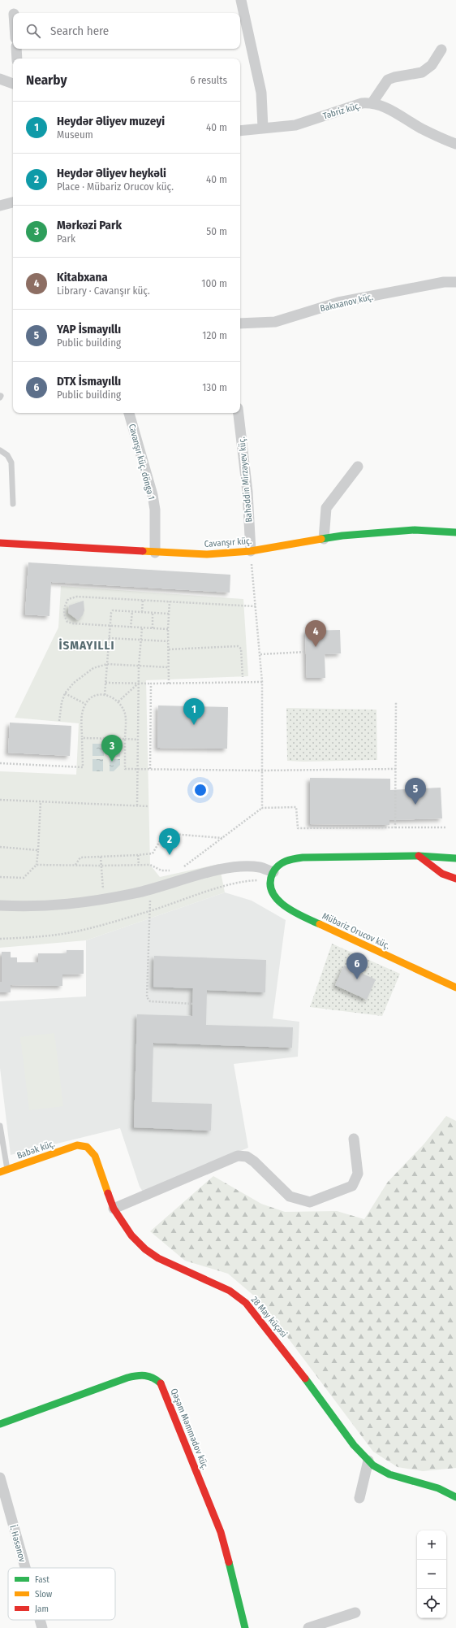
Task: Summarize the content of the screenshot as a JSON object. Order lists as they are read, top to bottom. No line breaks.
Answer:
{"streets":{"street":["Təbriz küç.","Bakıxanov küç.","Cavanşır küç. döngə 1","Bahəddin Mirzəyev küç.","Cavanşır küç.","Mübariz Orucov küç.","Babək küç.","28 May küçəsi","Qəşəm Məmmədov küç.","İ. Həsənov"]},"crossings":[["Cavanşır küç. döngə 1","Cavanşır küç."],["Bahəddin Mirzəyev küç.","Cavanşır küç."],["Babək küç.","28 May küçəsi"]],"districts":["İSMAYILLI"],"legend":["Fast","Slow","Jam"],"page":{"search":"Search here","heading":["Nearby","6 results"],"list":[{"mark":"1","name":"Heydər Əliyev muzeyi","note":"Museum","value":"40 m"},{"mark":"2","name":"Heydər Əliyev heykəli","note":"Place · Mübariz Orucov küç.","value":"40 m"},{"mark":"3","name":"Mərkəzi Park","note":"Park","value":"50 m"},{"mark":"4","name":"Kitabxana","note":"Library · Cavanşır küç.","value":"100 m"},{"mark":"5","name":"YAP İsmayıllı","note":"Public building","value":"120 m"},{"mark":"6","name":"DTX İsmayıllı","note":"Public building","value":"130 m"}],"pins":["4","1","3","5","2","6"],"map_buttons":["+","−"]}}
